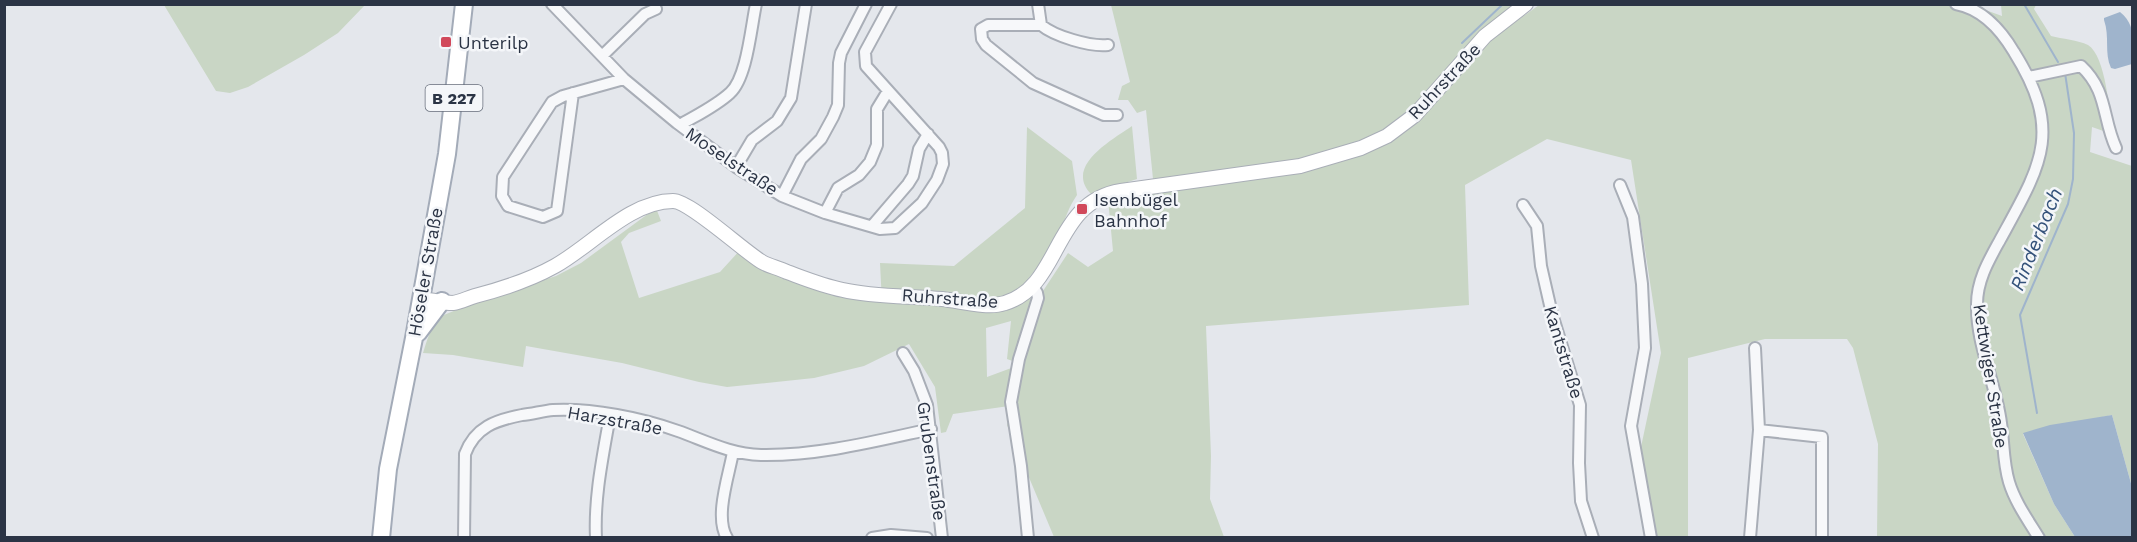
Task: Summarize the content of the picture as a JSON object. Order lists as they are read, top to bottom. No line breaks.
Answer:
{"streets":{"main road":["Ruhrstraße","B 227","Höseler Straße"],"street":["Moselstraße","Kantstraße","Kettwiger Straße","Harzstraße","Grubenstraße"]},"crossings":[["Ruhrstraße","Höseler Straße"],["Harzstraße","Grubenstraße"]],"water":["Rinderbach"],"places":{"transit":["Unterilp","Isenbügel Bahnhof"]}}
